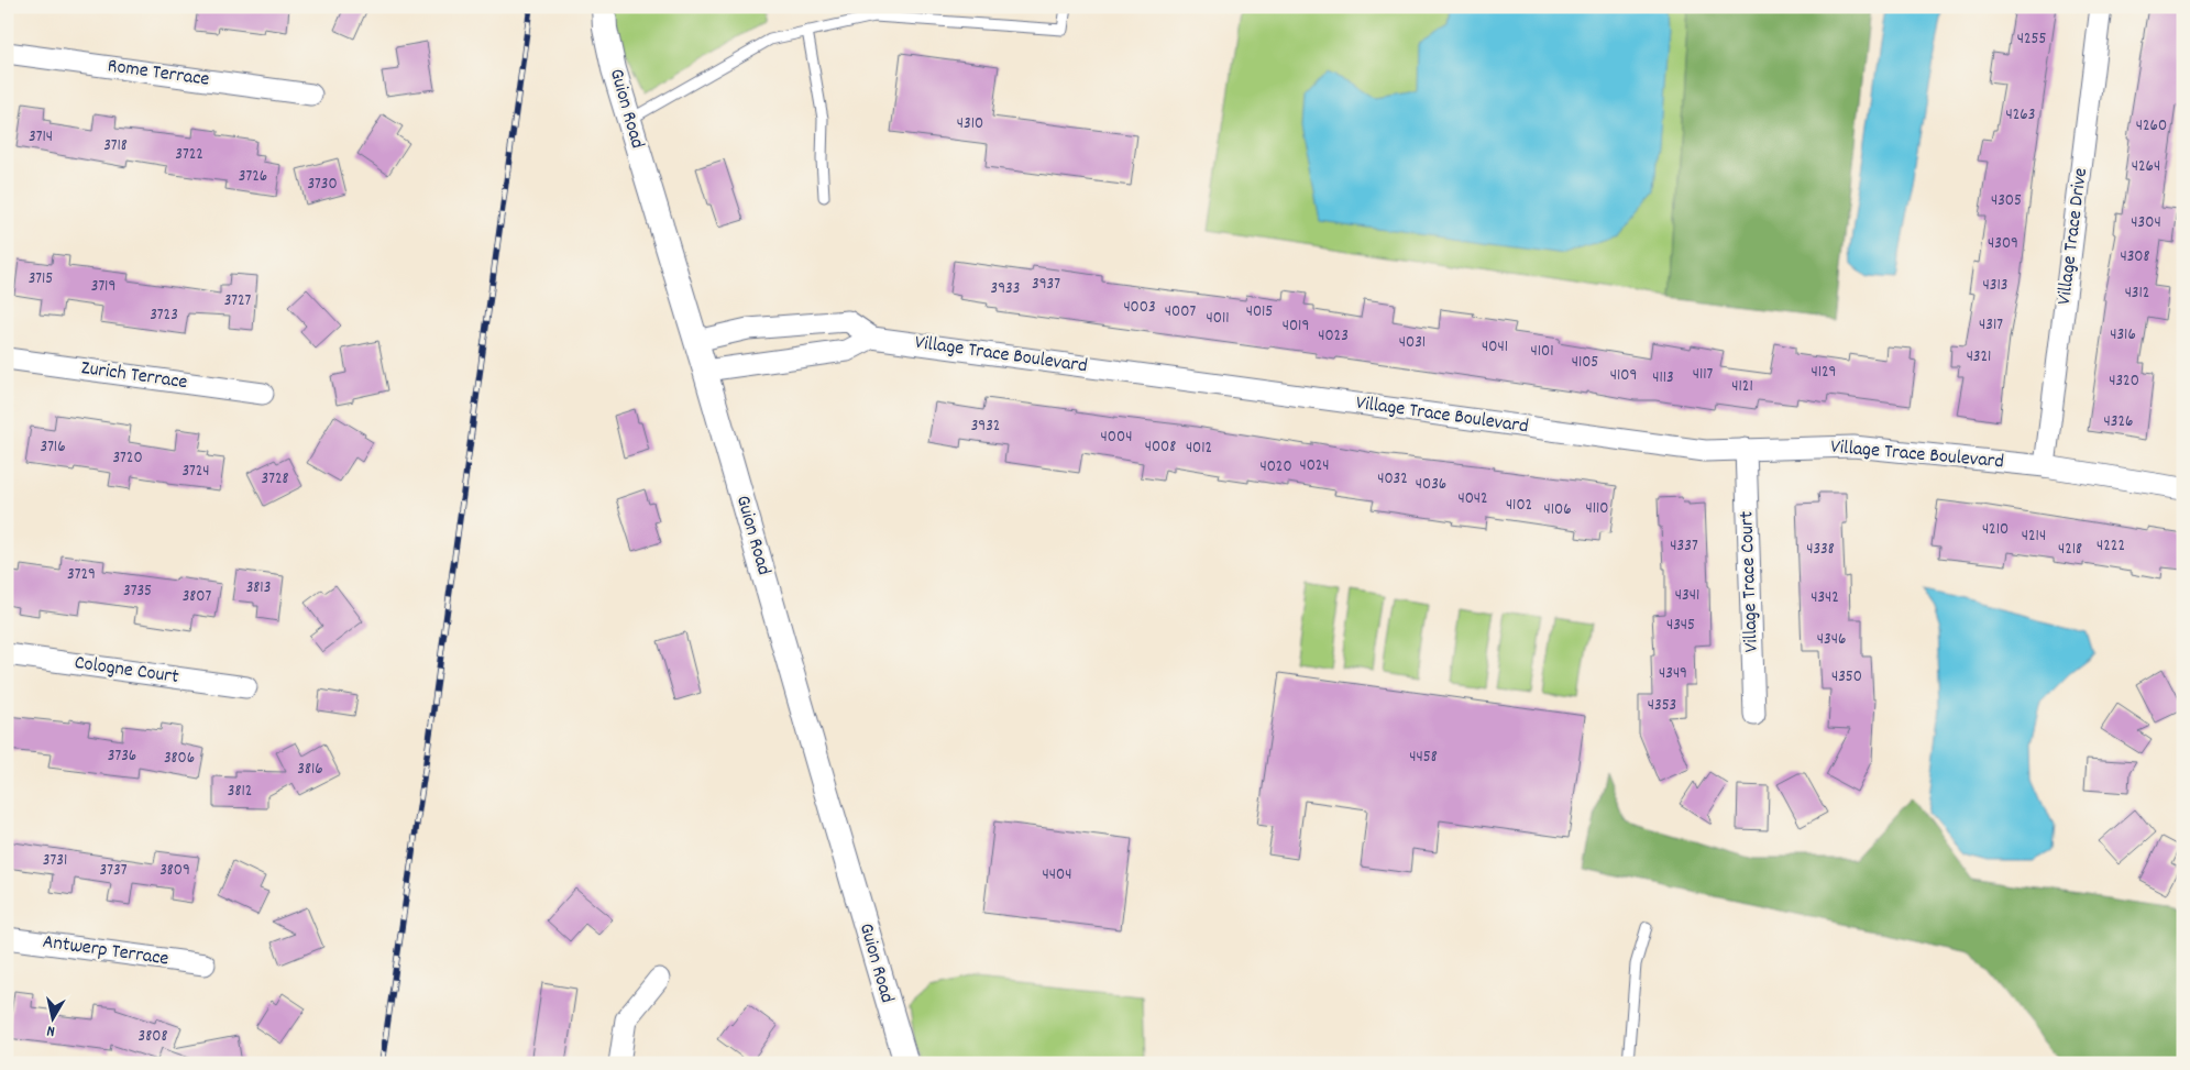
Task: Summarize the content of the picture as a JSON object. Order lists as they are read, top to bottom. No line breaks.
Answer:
{"streets":{"street":["Rome Terrace","Guion Road","Village Trace Drive","Village Trace Boulevard","Zurich Terrace","Village Trace Court","Cologne Court","Antwerp Terrace"]},"crossings":[["Village Trace Drive","Village Trace Boulevard"],["Village Trace Boulevard","Village Trace Court"]],"house_numbers":["4255","4263","4310","4260","3714","3718","3722","4264","3726","3730","4305","4304","4309","4308","3715","3937","4313","3719","3933","4312","3727","4003","4007","4015","3723","4011","4317","4019","4316","4023","4031","4041","4101","4321","4105","4129","4117","4109","4113","4320","4121","4326","3932","4004","3716","4008","4012","3720","4024","4020","3724","3728","4032","4036","4042","4102","4110","4106","4210","4214","4337","4222","4338","4218","3729","3813","3735","4341","3807","4342","4345","4346","4349","4350","4353","3736","4458","3806","3816","3812","3731","3737","3809","4404","3808"],"north":"bottom"}
